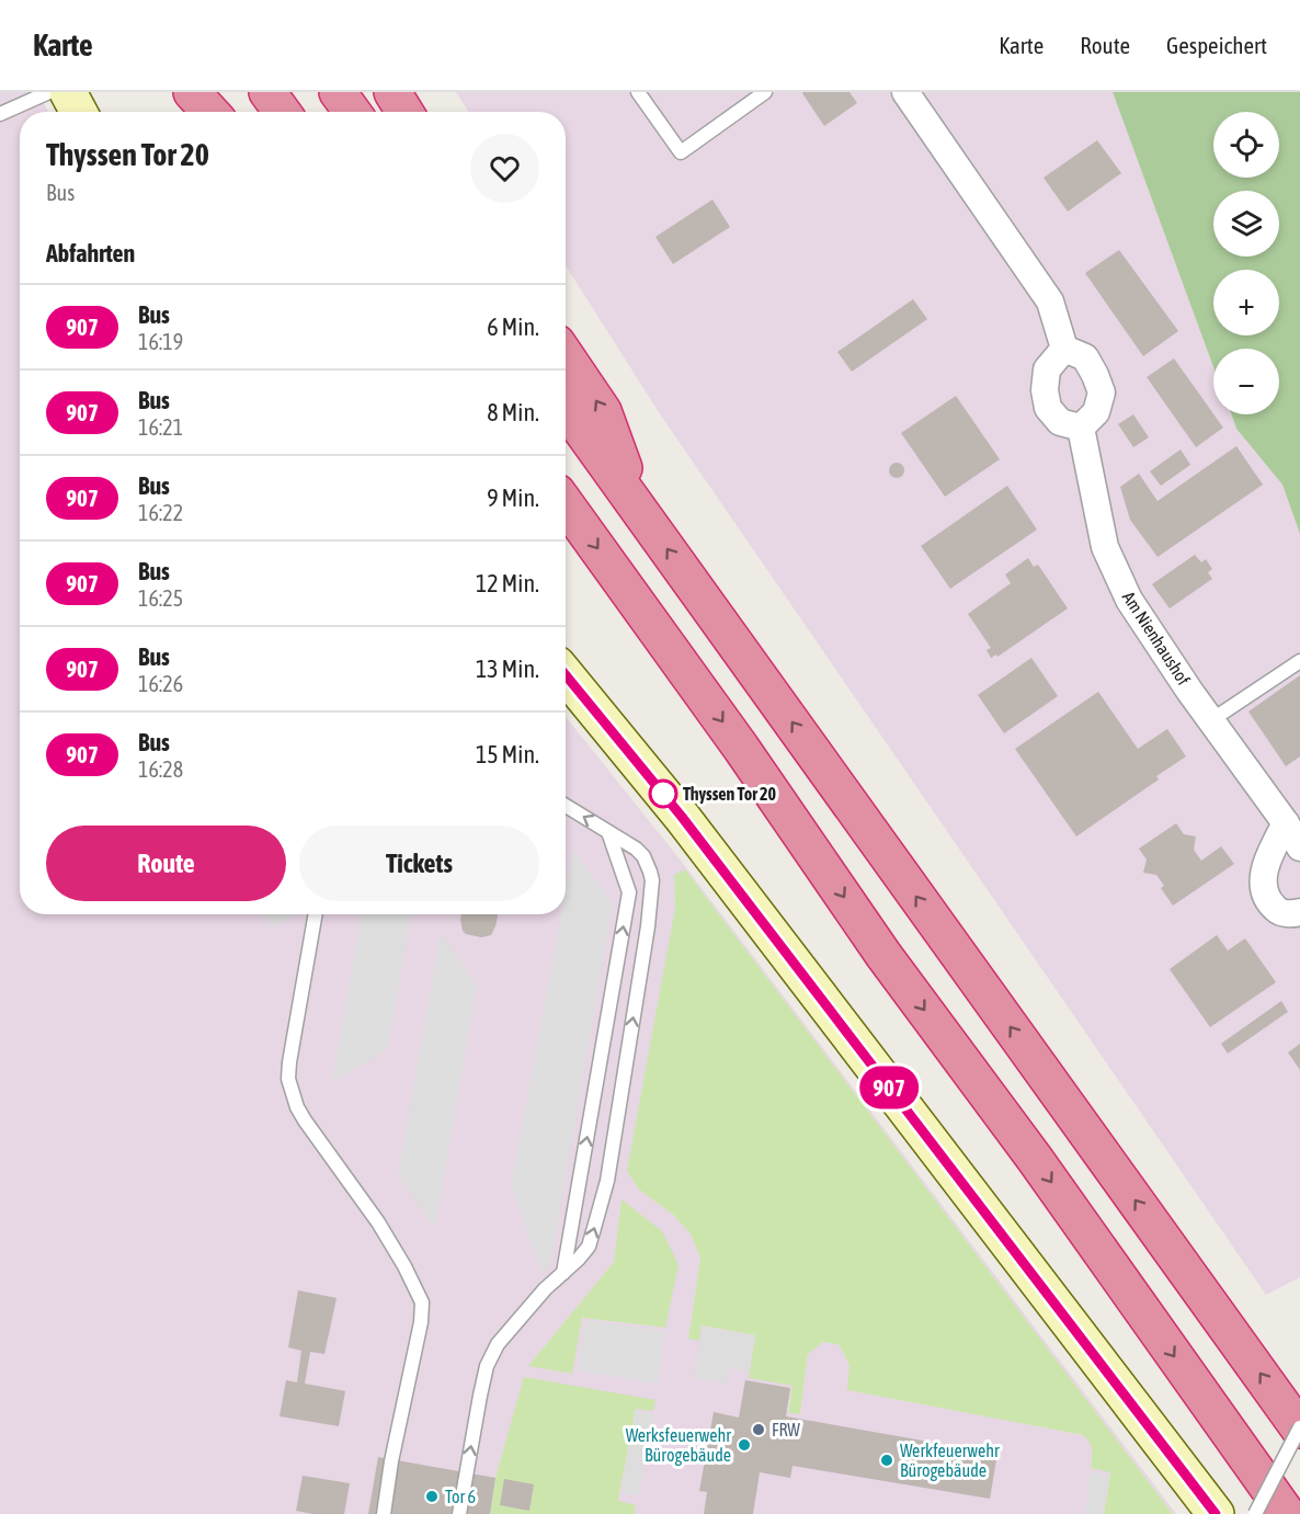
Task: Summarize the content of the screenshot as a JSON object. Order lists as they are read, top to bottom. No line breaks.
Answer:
{"streets":{"street":["Am Nienhaushof"]},"places":["Thyssen Tor 20","FRW","Werksfeuerwehr Bürogebäude","Werkfeuerwehr Bürogebäude","Tor 6"],"lines":["bus line 907"],"page":{"header":"Karte","nav":["Karte","Route","Gespeichert"],"on_map":"907","map_buttons":["+","−"],"heading":[["Thyssen Tor 20","Bus"],"Abfahrten"],"list":[{"mark":"907","name":"Bus","note":"16:19","value":"6 Min."},{"mark":"907","name":"Bus","note":"16:21","value":"8 Min."},{"mark":"907","name":"Bus","note":"16:22","value":"9 Min."},{"mark":"907","name":"Bus","note":"16:25","value":"12 Min."},{"mark":"907","name":"Bus","note":"16:26","value":"13 Min."},{"mark":"907","name":"Bus","note":"16:28","value":"15 Min."}],"buttons":["Route","Tickets"]}}
